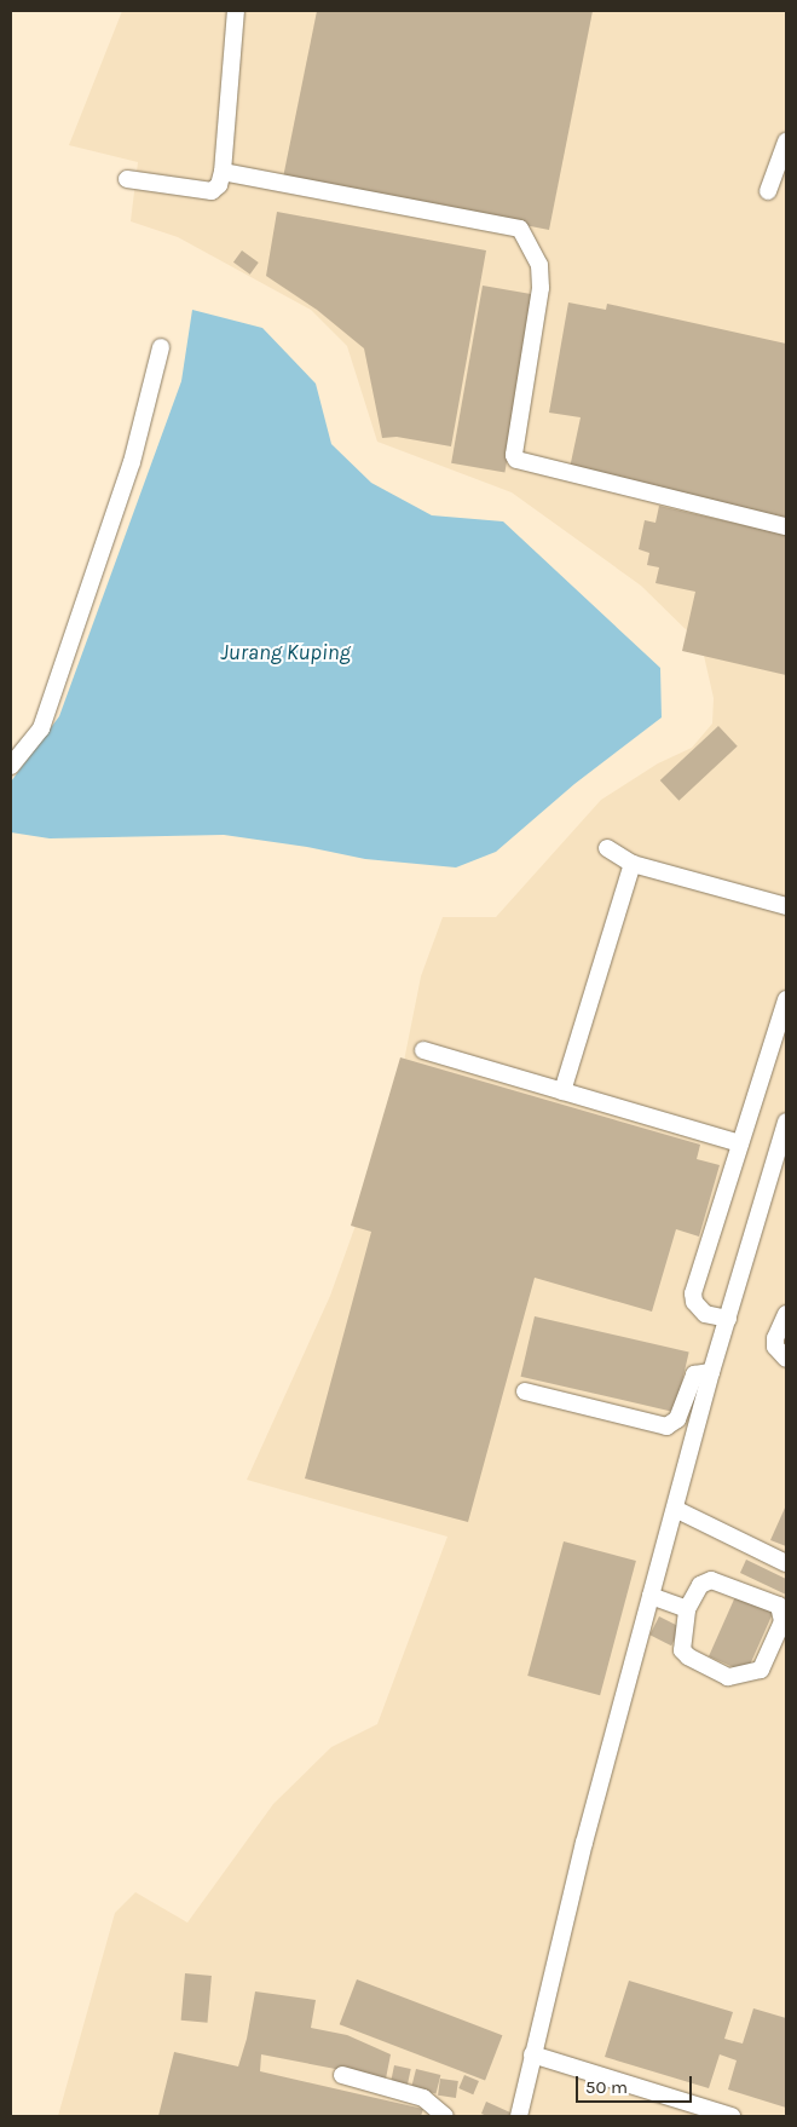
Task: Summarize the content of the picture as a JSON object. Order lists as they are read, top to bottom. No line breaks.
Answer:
{"water":["Jurang Kuping"],"scale_bar":"50 m"}
